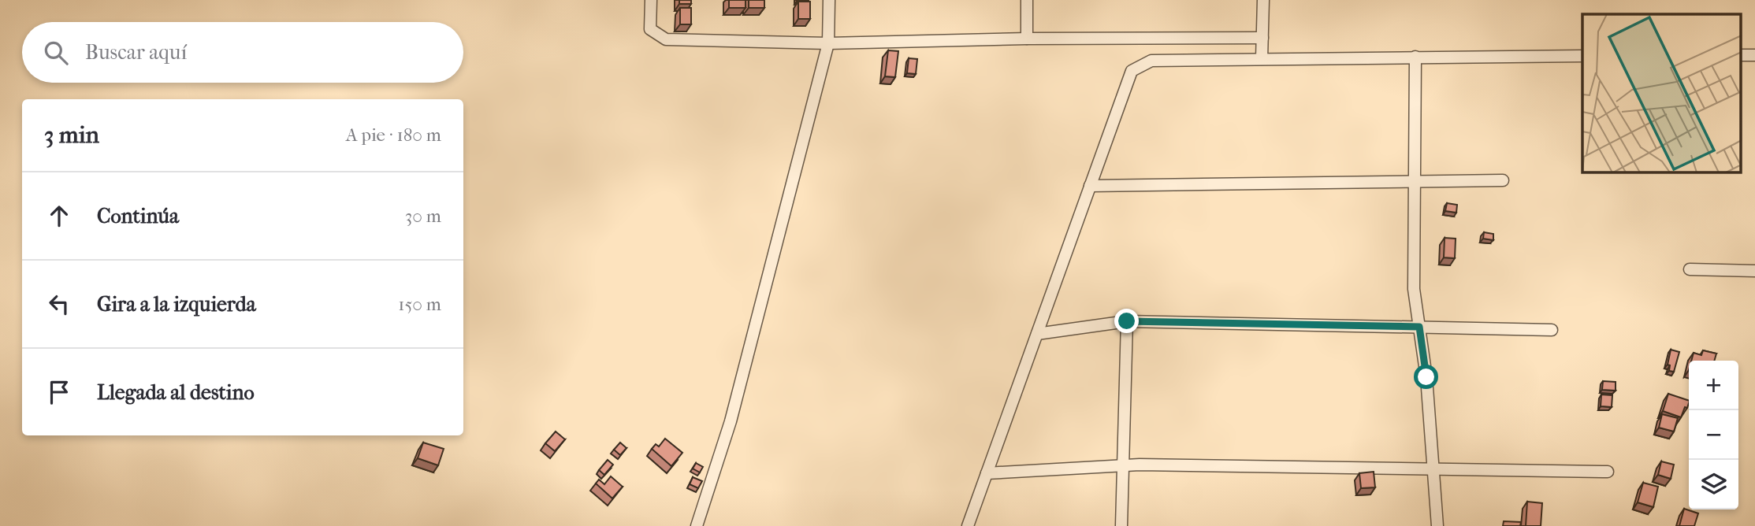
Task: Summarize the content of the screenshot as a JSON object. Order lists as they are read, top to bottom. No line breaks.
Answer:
{"page":{"search":"Buscar aquí","heading":["3 min","A pie · 180 m"],"list":[["Continúa","30 m"],["Gira a la izquierda","150 m"],"Llegada al destino"],"map_buttons":["+","−"]}}
